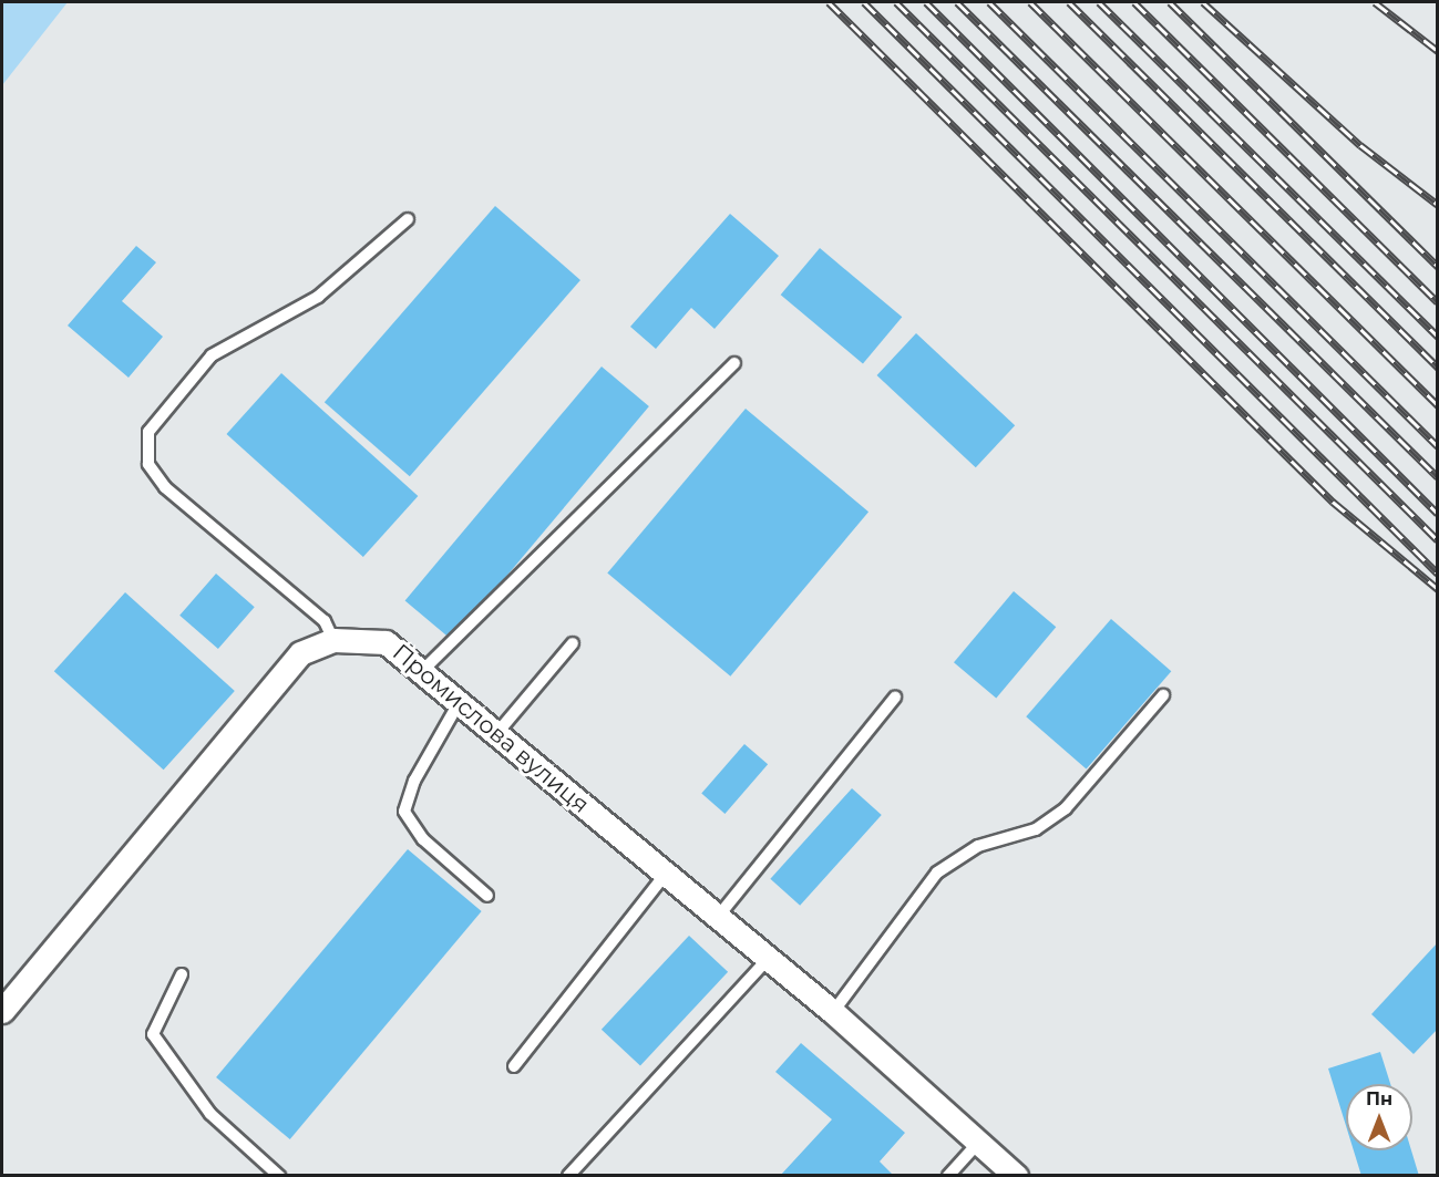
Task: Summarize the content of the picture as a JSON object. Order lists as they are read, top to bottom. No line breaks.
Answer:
{"streets":{"street":["Промислова вулиця"]},"north":"top"}
